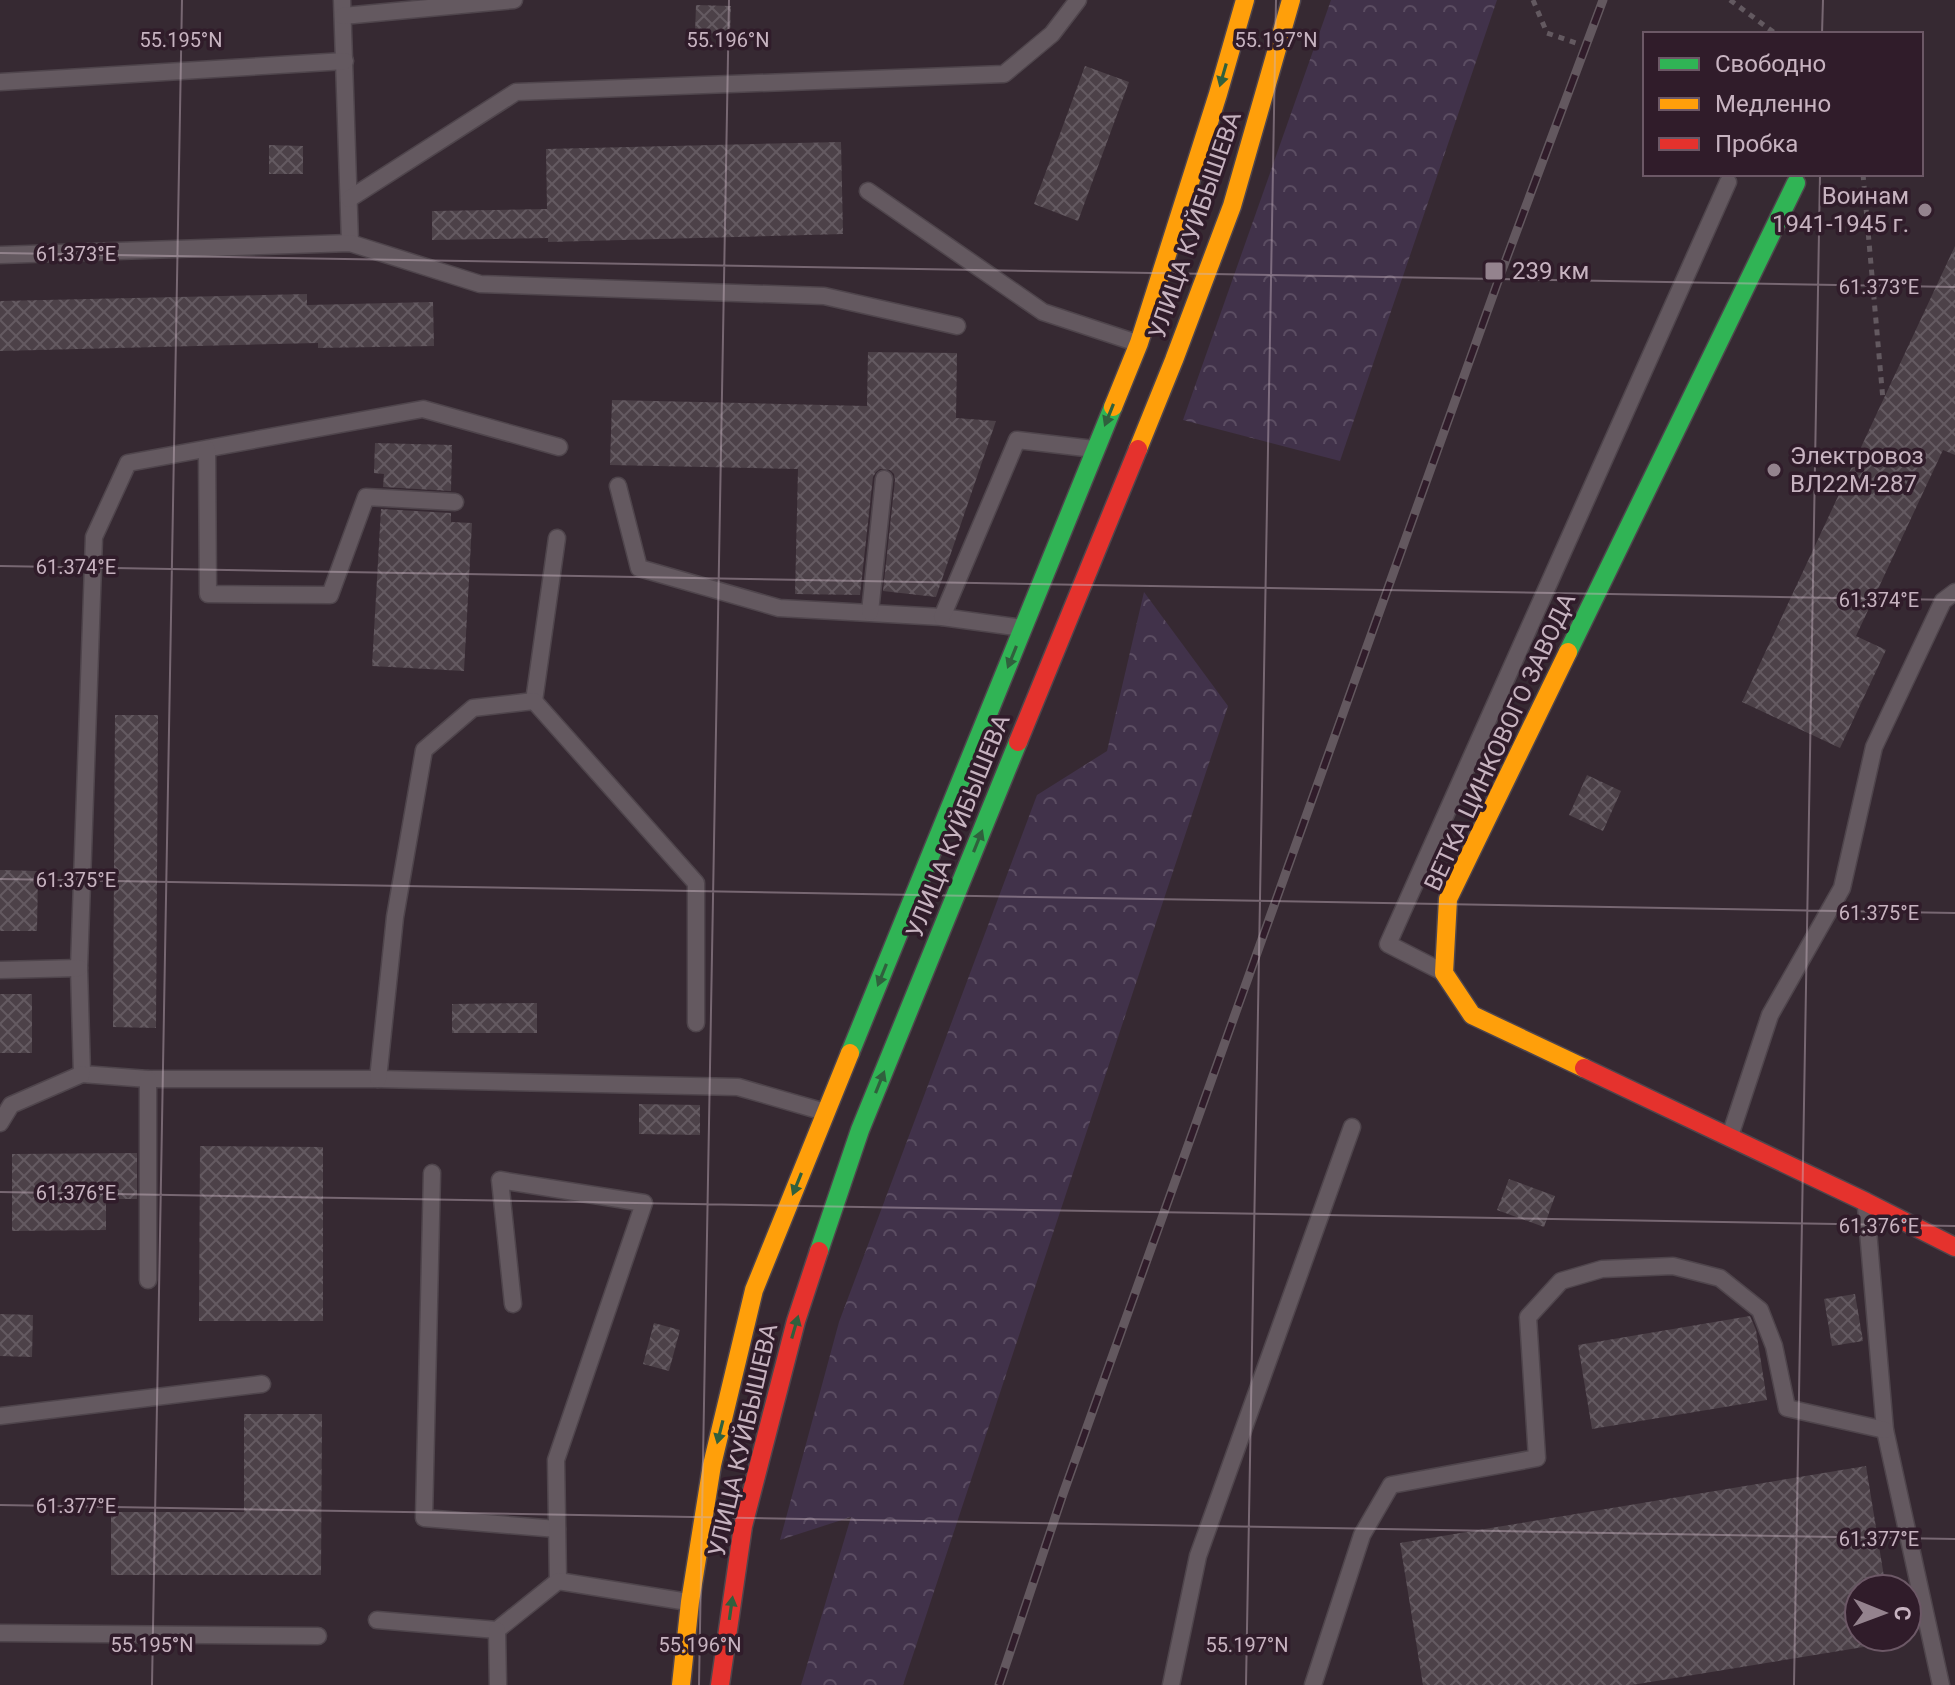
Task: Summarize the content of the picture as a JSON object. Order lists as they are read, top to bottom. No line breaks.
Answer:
{"streets":{"main road":["УЛИЦА КУЙБЫШЕВА","ВЕТКА ЦИНКОВОГО ЗАВОДА"]},"places":{"other":["Воинам 1941-1945 г.","Электровоз ВЛ22М-287"],"transit":["239 км"]},"legend":["Свободно","Медленно","Пробка"],"north":"right","coordinates":["55.195°N","55.196°N","55.197°N","61.373°E","61.374°E","61.375°E","61.376°E","61.377°E"]}
